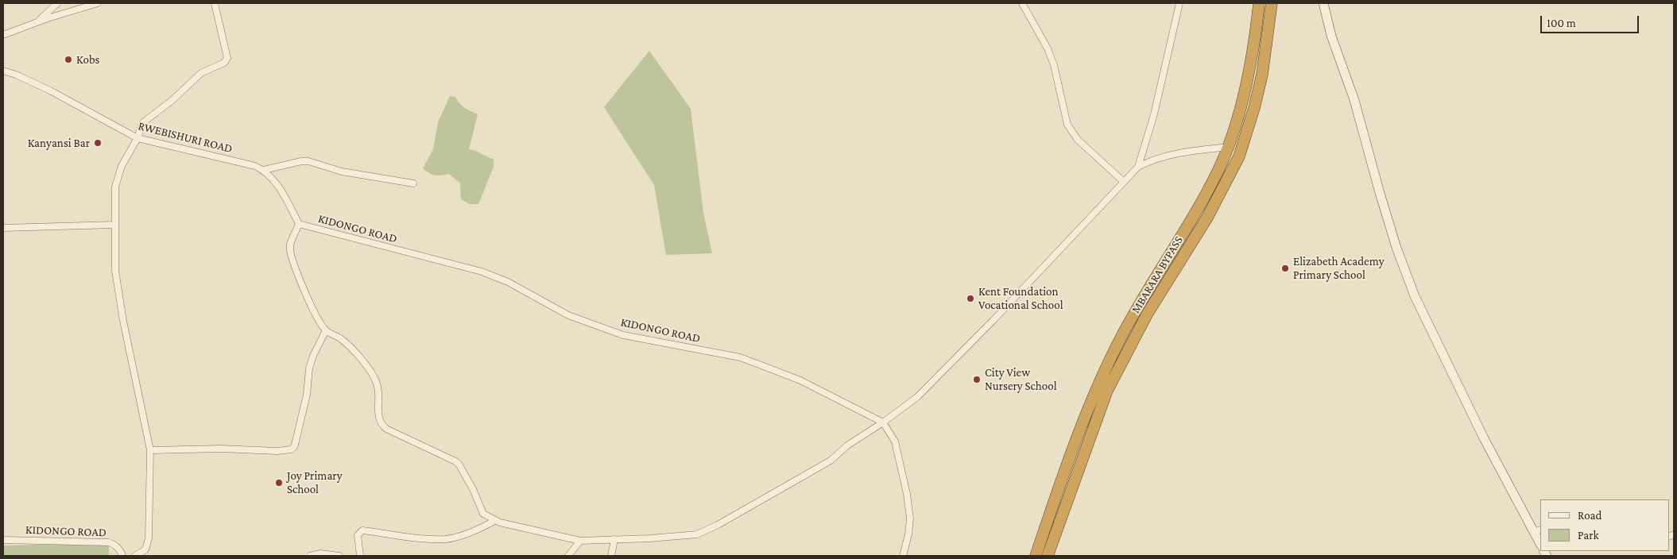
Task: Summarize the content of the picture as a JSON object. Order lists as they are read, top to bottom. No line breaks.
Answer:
{"streets":{"highway":["MBARARA BYPASS"],"street":["RWEBISHURI ROAD","KIDONGO ROAD"]},"places":["Kobs","Kanyansi Bar","Elizabeth Academy Primary School","Kent Foundation Vocational School","City View Nursery School","Joy Primary School"],"legend":["Road","Park"],"scale_bar":"100 m"}
